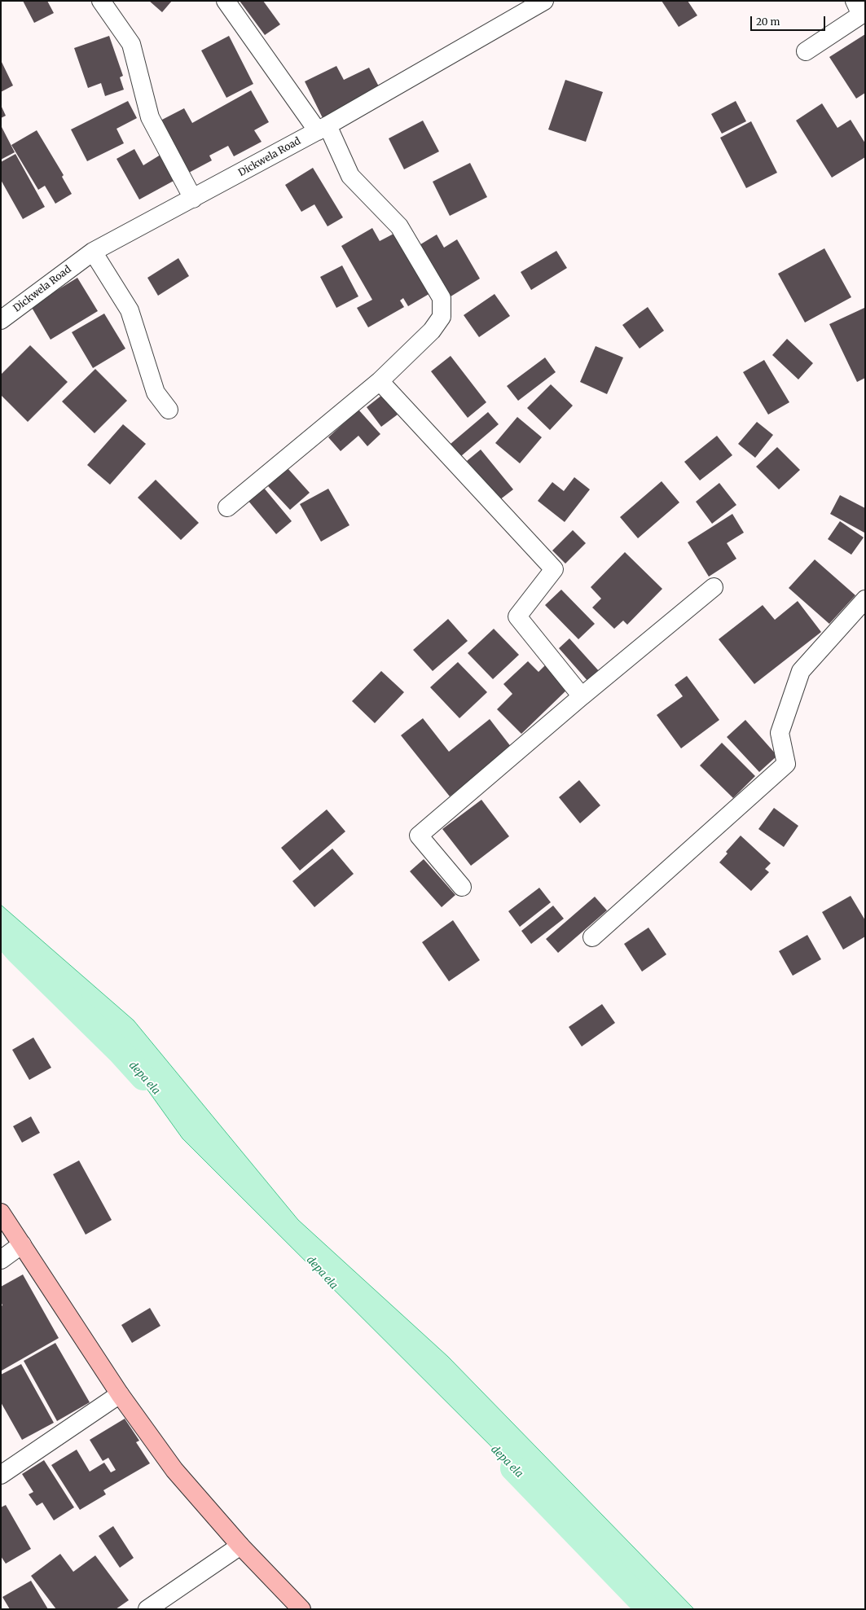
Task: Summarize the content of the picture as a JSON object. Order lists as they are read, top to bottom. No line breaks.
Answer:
{"streets":{"street":["Dickwela Road"]},"water":["depa ela"],"scale_bar":"20 m"}
